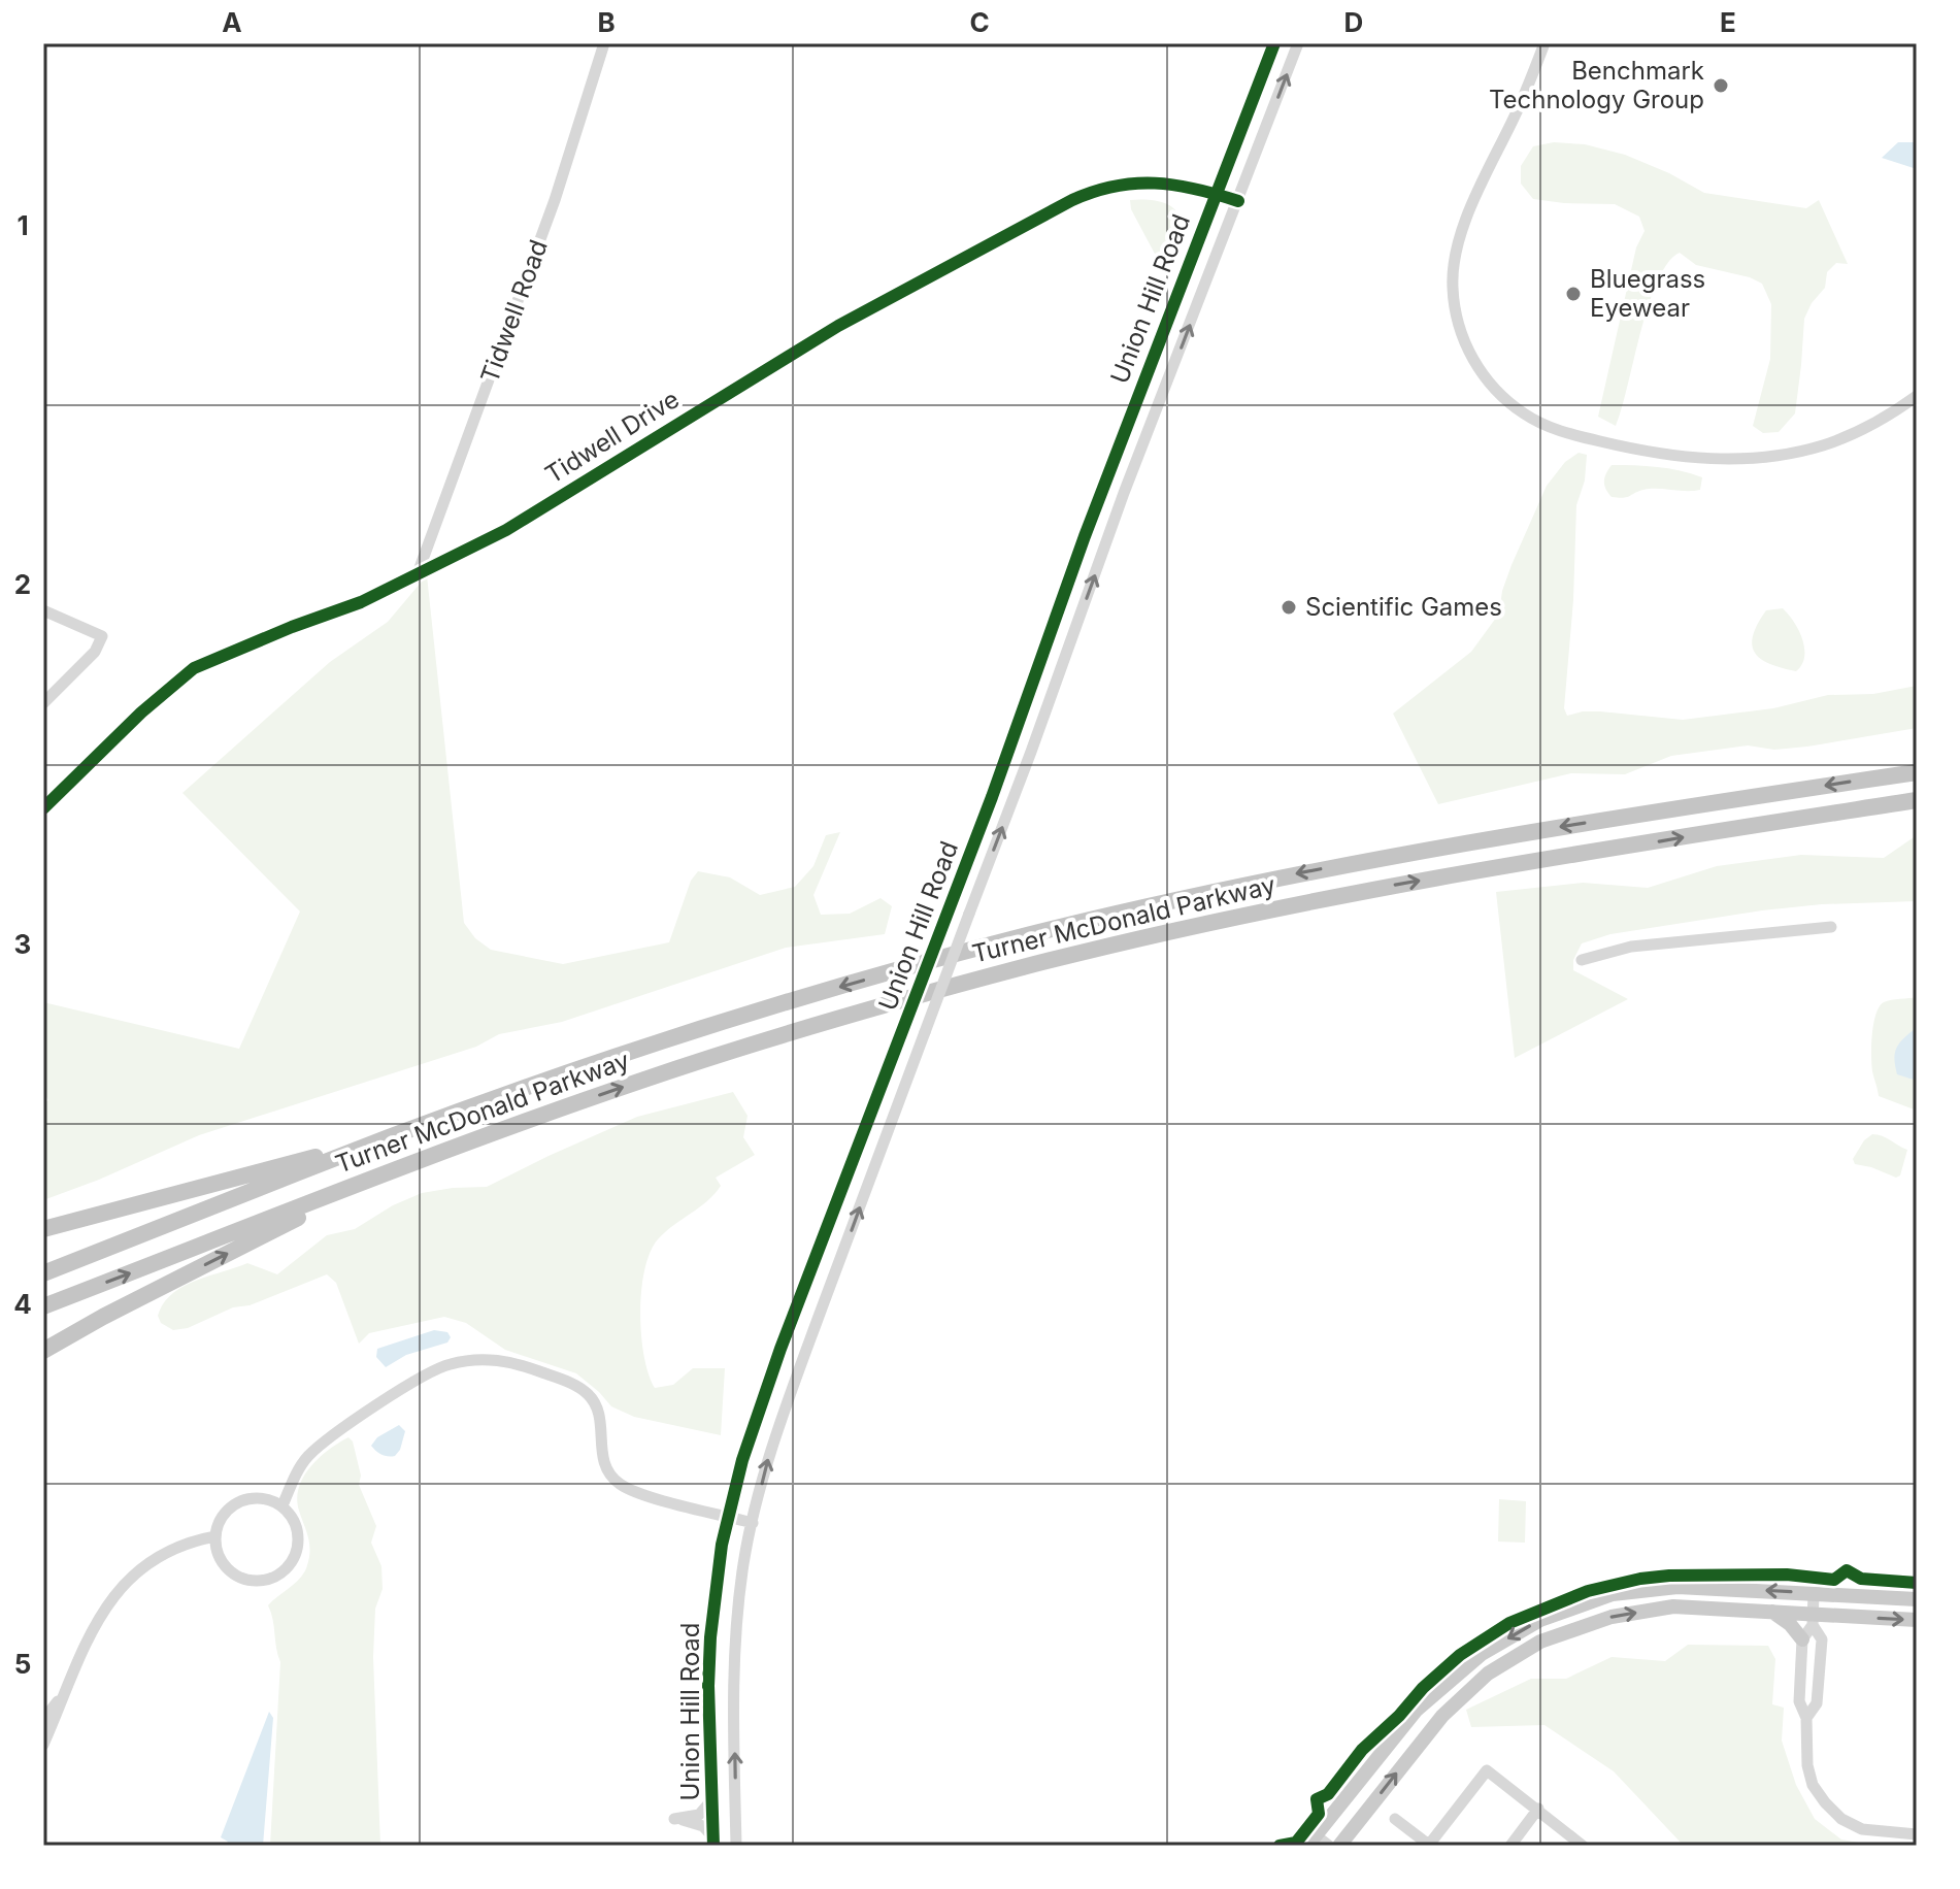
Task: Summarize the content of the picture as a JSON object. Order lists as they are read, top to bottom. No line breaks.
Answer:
{"streets":{"highway":["Turner McDonald Parkway"],"street":["Union Hill Road","Tidwell Road","Tidwell Drive"]},"crossings":[["Union Hill Road","Tidwell Drive"],["Tidwell Road","Tidwell Drive"]],"places":["Benchmark Technology Group","Bluegrass Eyewear","Scientific Games"],"grid":{"columns":["A","B","C","D","E"],"rows":["1","2","3","4","5"]}}
